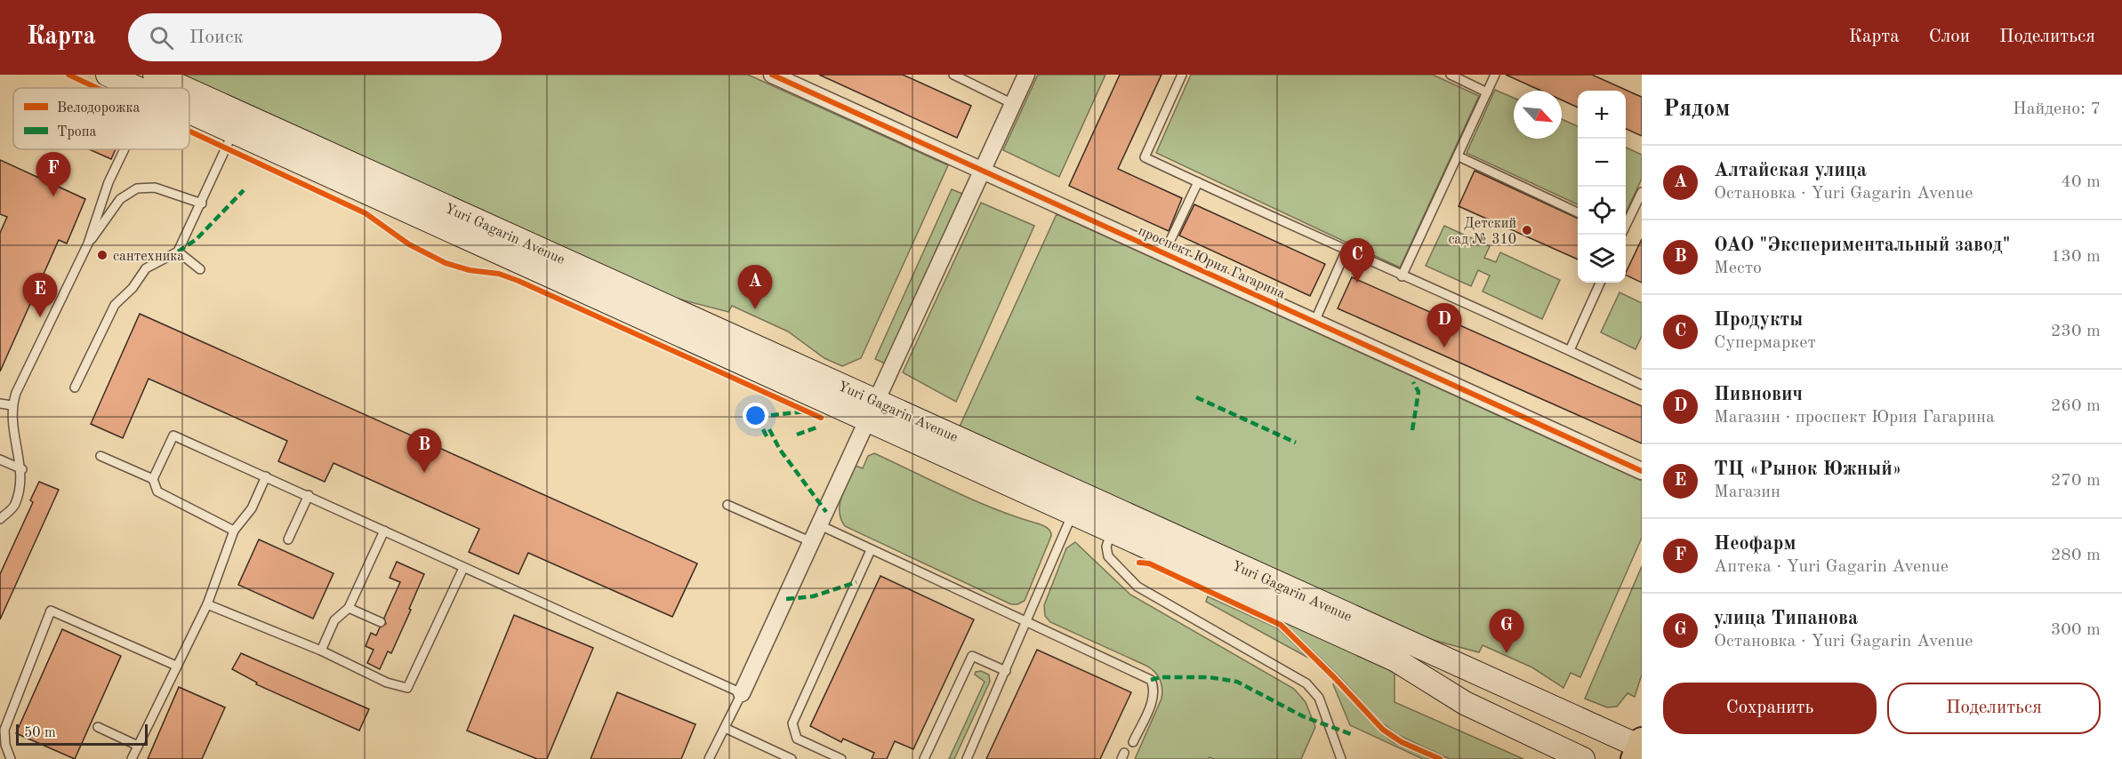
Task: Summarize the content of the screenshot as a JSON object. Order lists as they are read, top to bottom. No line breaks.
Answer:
{"streets":{"main road":["Yuri Gagarin Avenue"],"street":["проспект Юрия Гагарина"]},"places":["Детский сад № 310","сантехника"],"legend":["Велодорожка","Тропа"],"scale_bar":"50 m","north":"bottom right","page":{"header":"Карта","search":"Поиск","nav":["Карта","Слои","Поделиться"],"heading":["Рядом","Найдено: 7"],"map_buttons":["+","−"],"list":[{"mark":"A","name":"Алтайская улица","note":"Остановка · Yuri Gagarin Avenue","value":"40 m"},{"mark":"B","name":"ОАО \"Экспериментальный завод\"","note":"Место","value":"130 m"},{"mark":"C","name":"Продукты","note":"Супермаркет","value":"230 m"},{"mark":"D","name":"Пивнович","note":"Магазин · проспект Юрия Гагарина","value":"260 m"},{"mark":"E","name":"ТЦ «Рынок Южный»","note":"Магазин","value":"270 m"},{"mark":"F","name":"Неофарм","note":"Аптека · Yuri Gagarin Avenue","value":"280 m"},{"mark":"G","name":"улица Типанова","note":"Остановка · Yuri Gagarin Avenue","value":"300 m"}],"pins":["F","C","A","E","D","B","G"],"buttons":["Сохранить","Поделиться"],"scale":"50 m"}}
